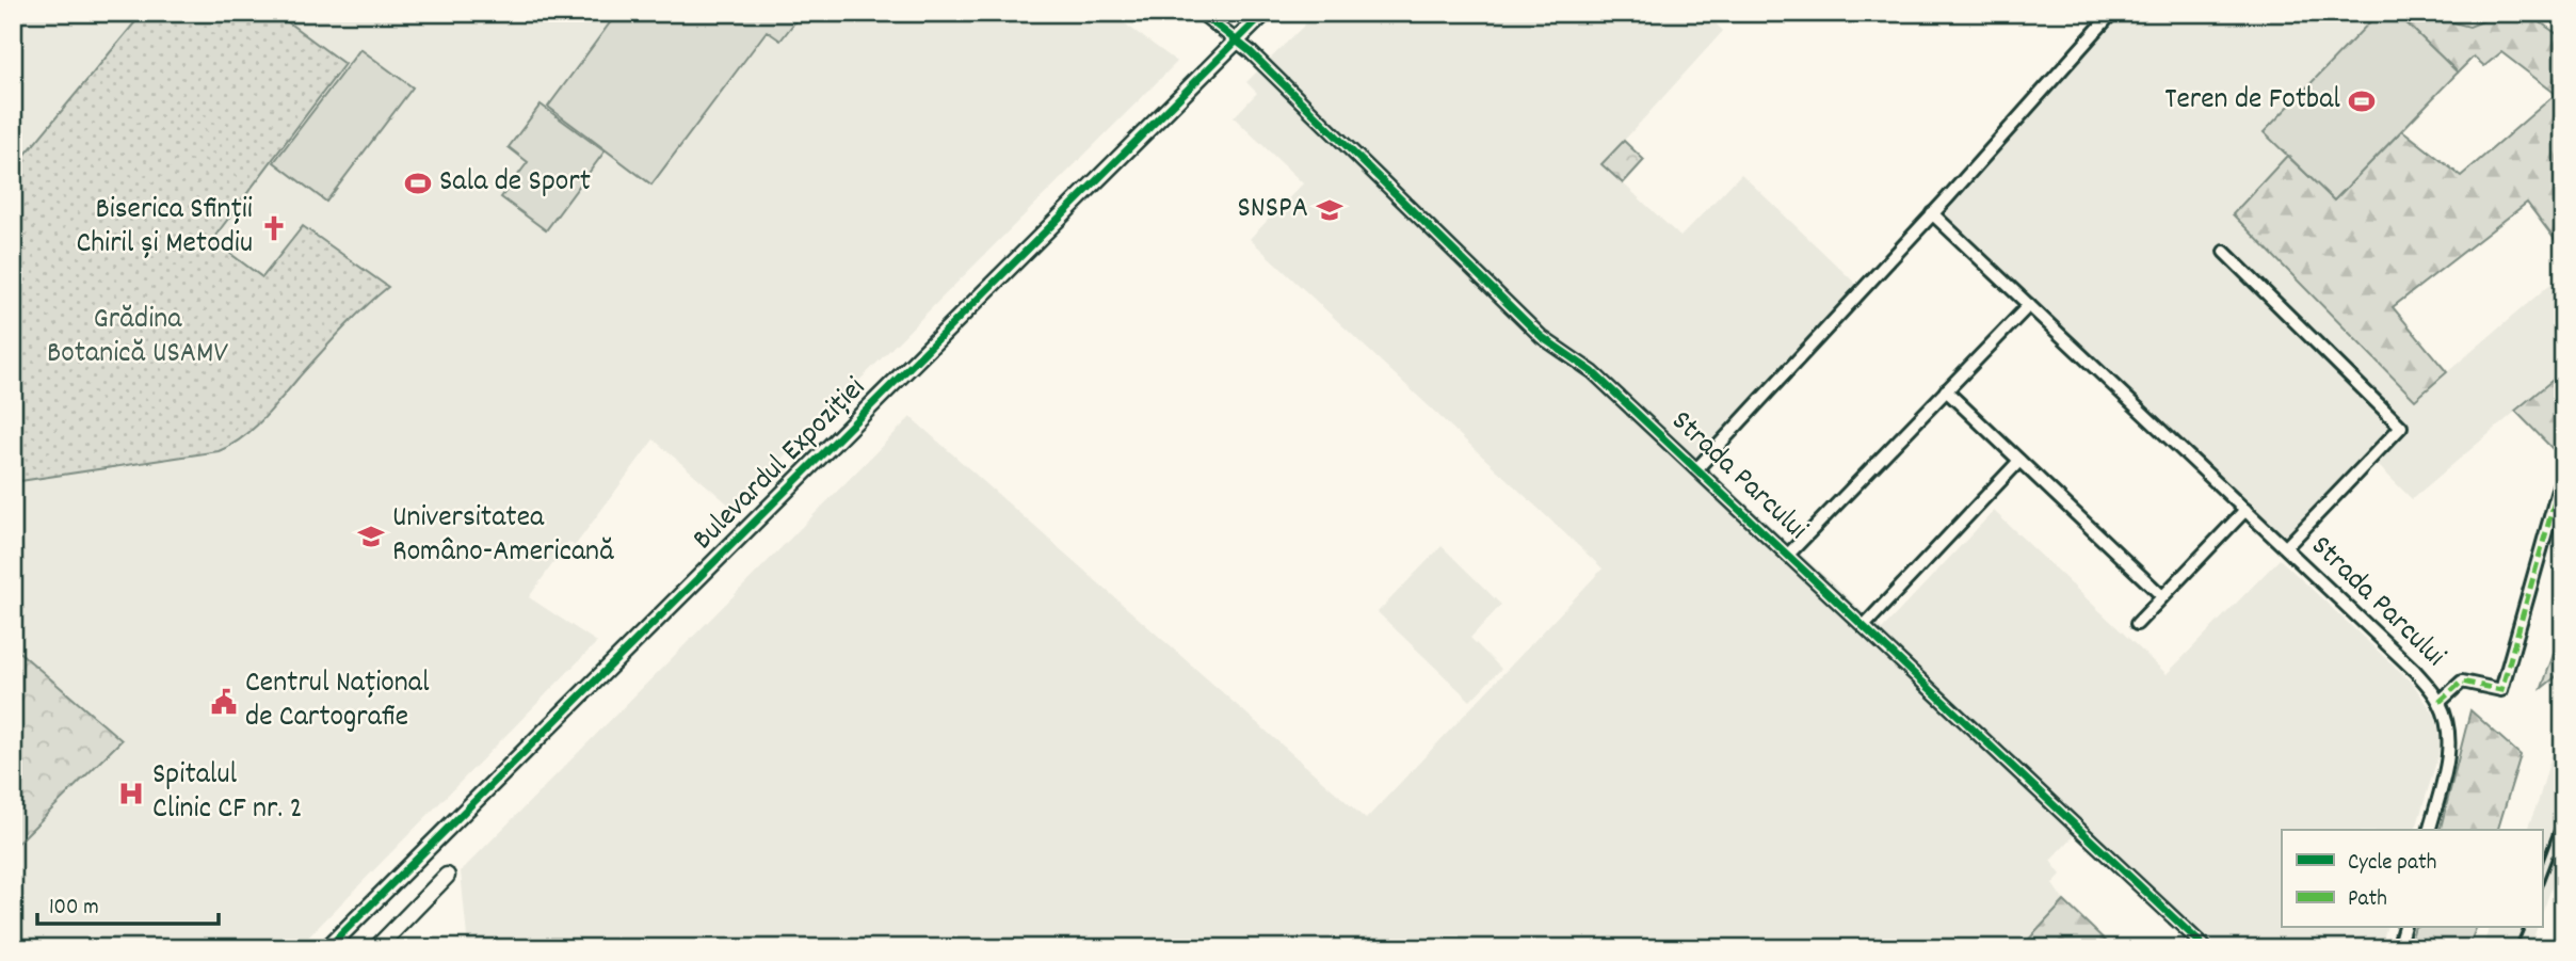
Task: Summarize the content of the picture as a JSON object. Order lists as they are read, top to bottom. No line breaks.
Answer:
{"streets":{"street":["Bulevardul Expoziției","Strada Parcului"]},"crossings":[["Bulevardul Expoziției","Strada Parcului"]],"parks":["Grădina Botanică USAMV"],"places":{"sports":["Teren de Fotbal","Sala de Sport"],"school or university":["SNSPA","Universitatea Româno-Americană"],"church":["Biserica Sfinții Chiril și Metodiu"],"public building":["Centrul Național de Cartografie"],"hospital":["Spitalul Clinic CF nr. 2"]},"legend":["Cycle path","Path"],"scale_bar":"100 m"}
